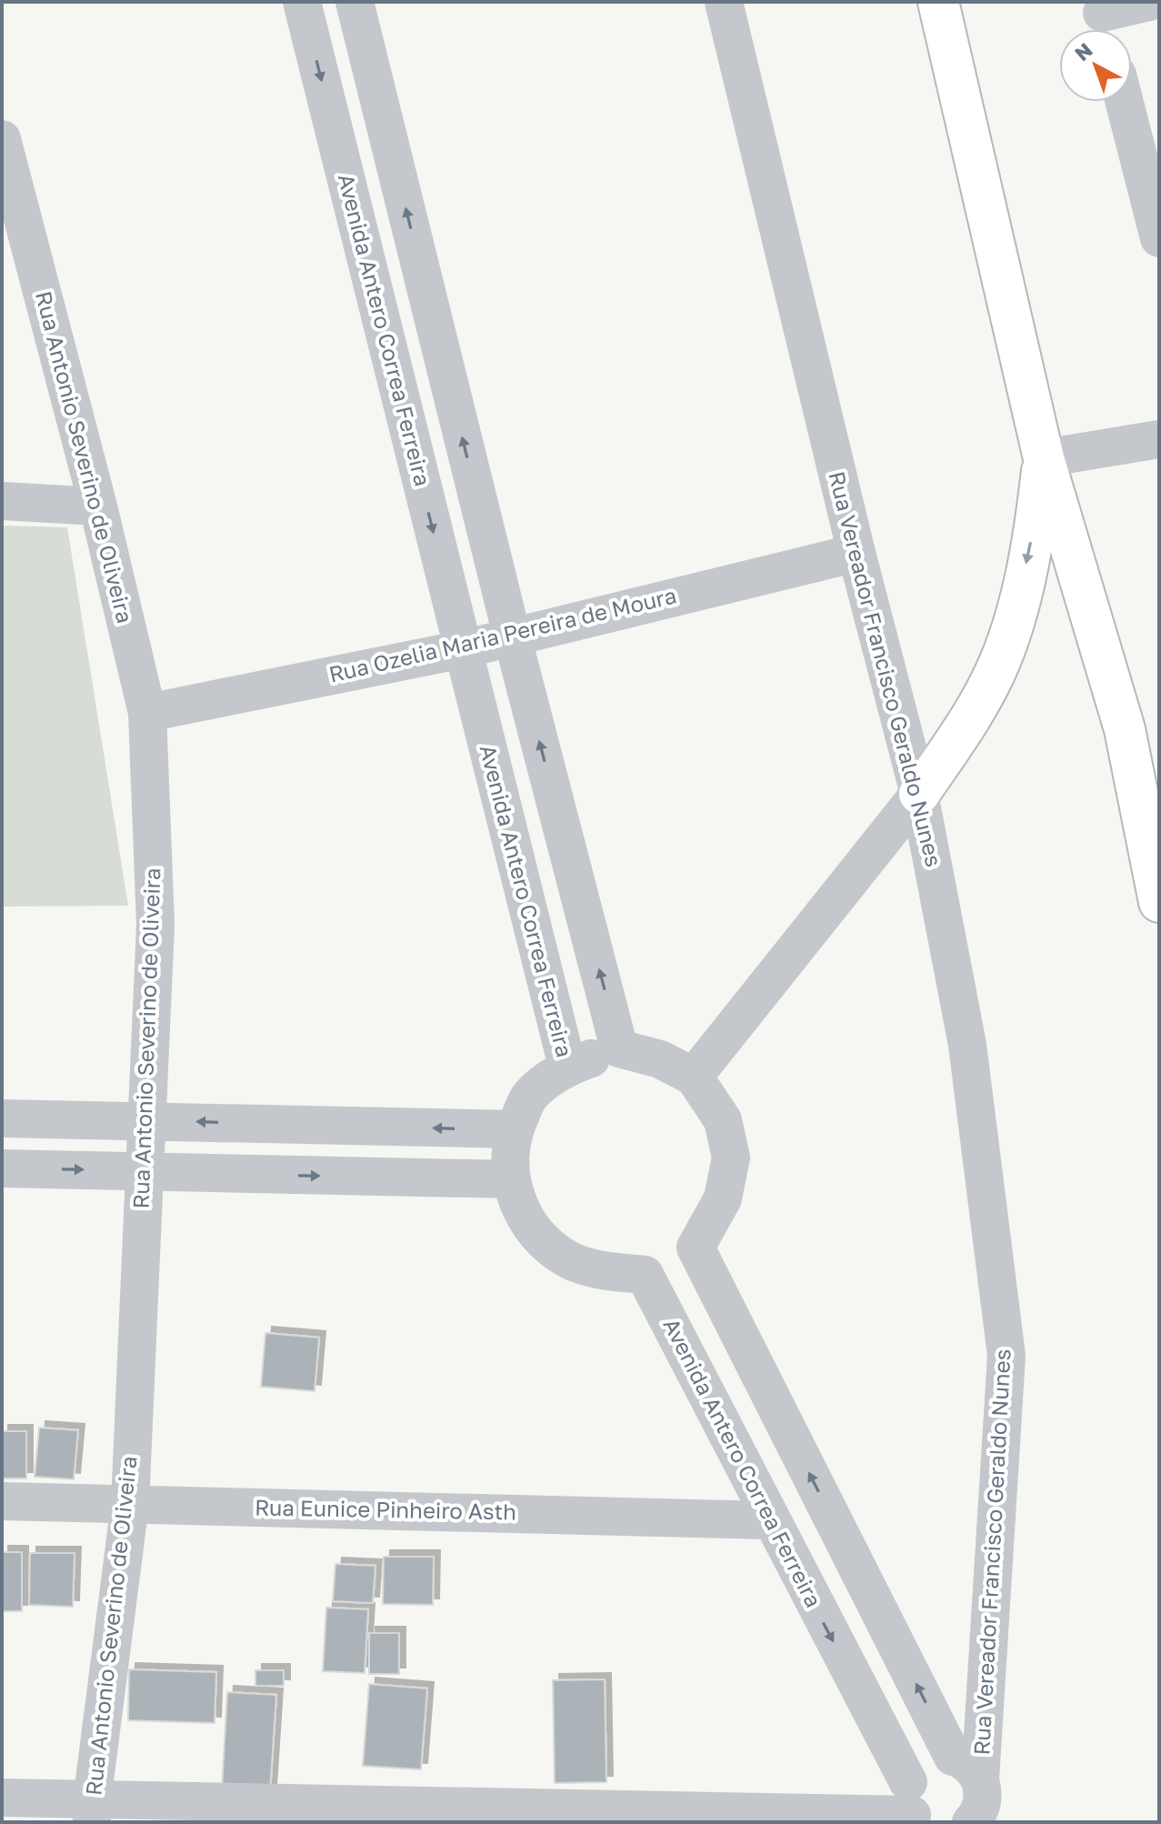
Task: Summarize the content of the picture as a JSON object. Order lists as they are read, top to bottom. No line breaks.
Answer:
{"streets":{"street":["Avenida Antero Correa Ferreira","Rua Antonio Severino de Oliveira","Rua Ozelia Maria Pereira de Moura","Rua Vereador Francisco Geraldo Nunes","Rua Eunice Pinheiro Asth"]},"crossings":[["Avenida Antero Correa Ferreira","Rua Ozelia Maria Pereira de Moura"],["Avenida Antero Correa Ferreira","Rua Eunice Pinheiro Asth"],["Rua Antonio Severino de Oliveira","Rua Ozelia Maria Pereira de Moura"],["Rua Antonio Severino de Oliveira","Rua Eunice Pinheiro Asth"],["Rua Ozelia Maria Pereira de Moura","Rua Vereador Francisco Geraldo Nunes"]],"north":"top left"}
